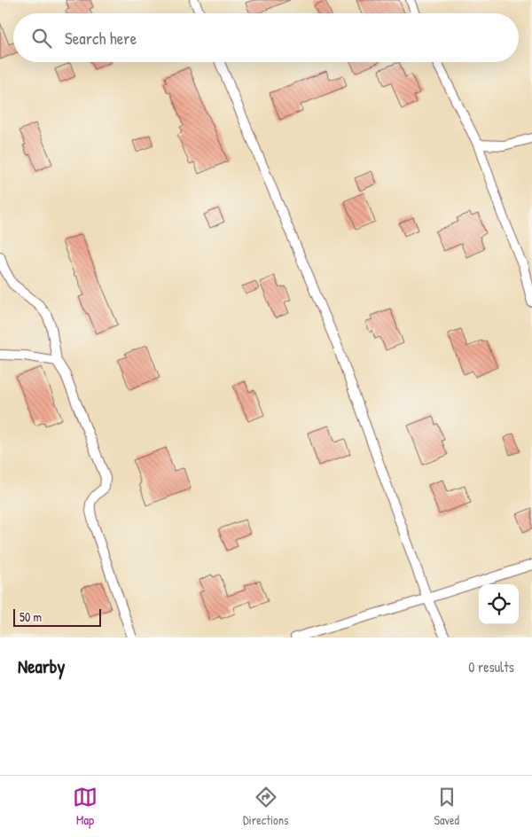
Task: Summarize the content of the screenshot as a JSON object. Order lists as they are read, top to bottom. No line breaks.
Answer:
{"scale_bar":"50 m","page":{"search":"Search here","scale":"50 m","heading":["Nearby","0 results"],"nav":["Map","Directions","Saved"]}}
